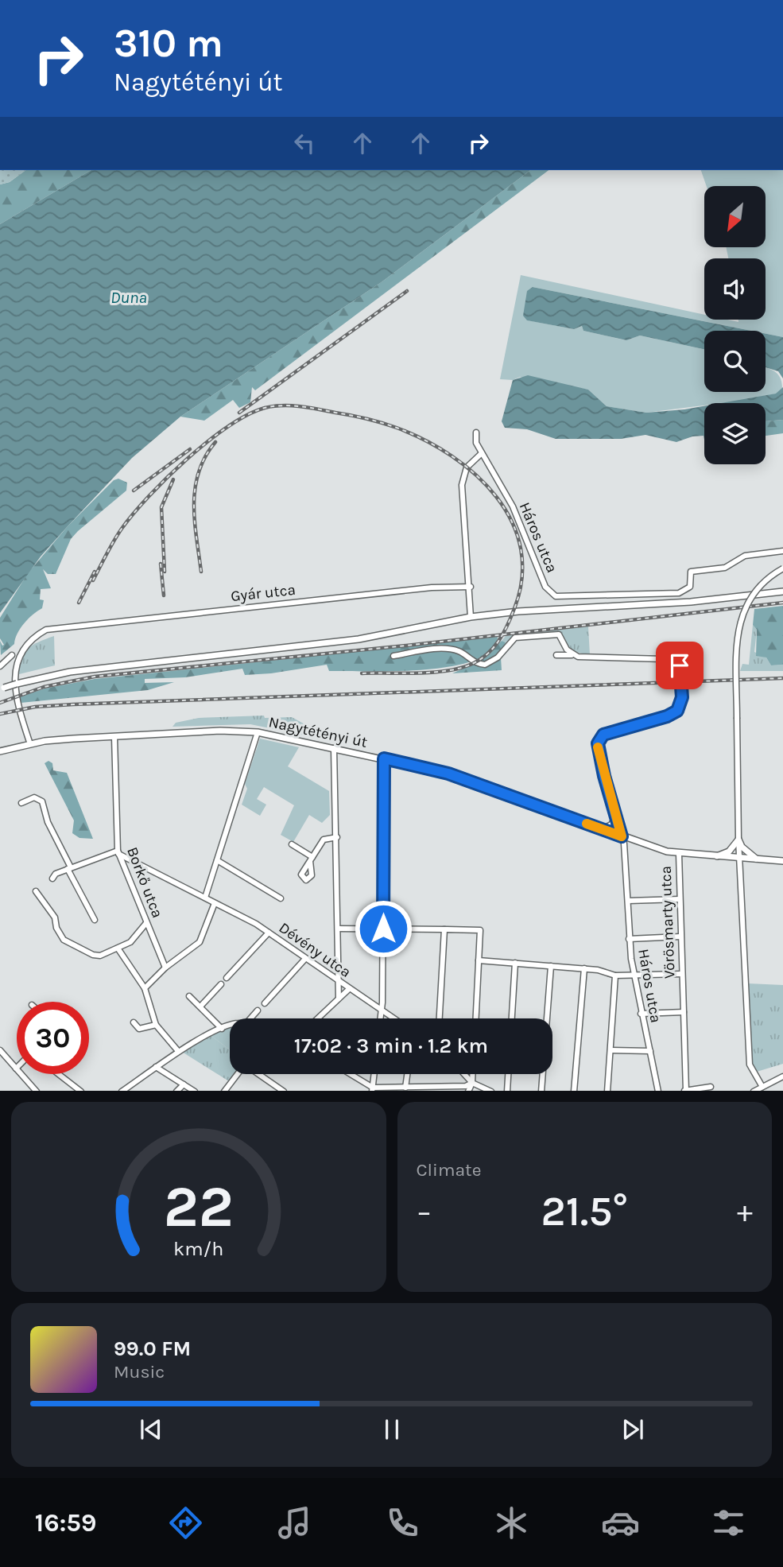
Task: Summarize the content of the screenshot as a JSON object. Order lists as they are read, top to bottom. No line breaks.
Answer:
{"streets":{"main road":["Nagytétényi út"],"street":["Háros utca","Gyár utca","Borkő utca","Vörösmarty utca","Dévény utca"]},"crossings":[["Háros utca","Nagytétényi út"],["Nagytétényi út","Borkő utca"],["Nagytétényi út","Vörösmarty utca"],["Borkő utca","Dévény utca"]],"water":["Duna"],"north":"bottom left","page":{"turn":["310 m","Nagytétényi út"],"limit":"30","trip":"17:02 · 3 min · 1.2 km","tile":"Climate","heat":["−","21.5°","+"],"song":["99.0 FM","Music"],"tabs":"16:59","gauge":["22","km/h"]}}
